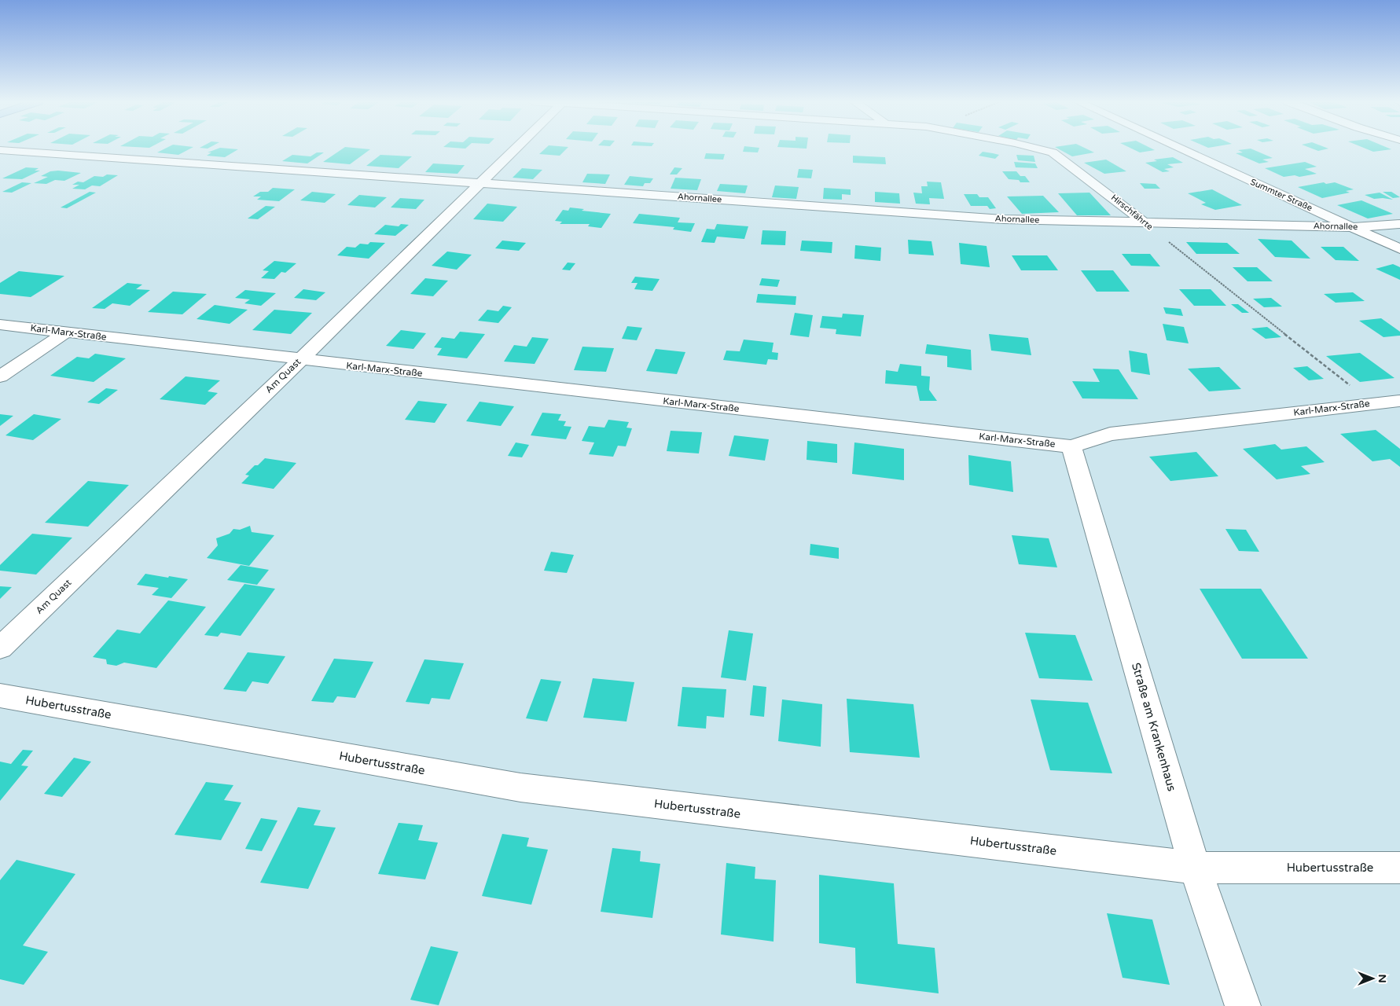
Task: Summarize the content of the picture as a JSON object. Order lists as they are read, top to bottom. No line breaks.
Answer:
{"streets":{"street":["Summter Straße","Ahornallee","Hirschfährte","Karl-Marx-Straße","Am Quast","Hubertusstraße","Straße am Krankenhaus"]},"crossings":[["Summter Straße","Ahornallee"],["Ahornallee","Hirschfährte"],["Ahornallee","Am Quast"],["Hirschfährte","Karl-Marx-Straße"],["Karl-Marx-Straße","Am Quast"],["Karl-Marx-Straße","Straße am Krankenhaus"],["Hubertusstraße","Straße am Krankenhaus"]],"north":"right"}
